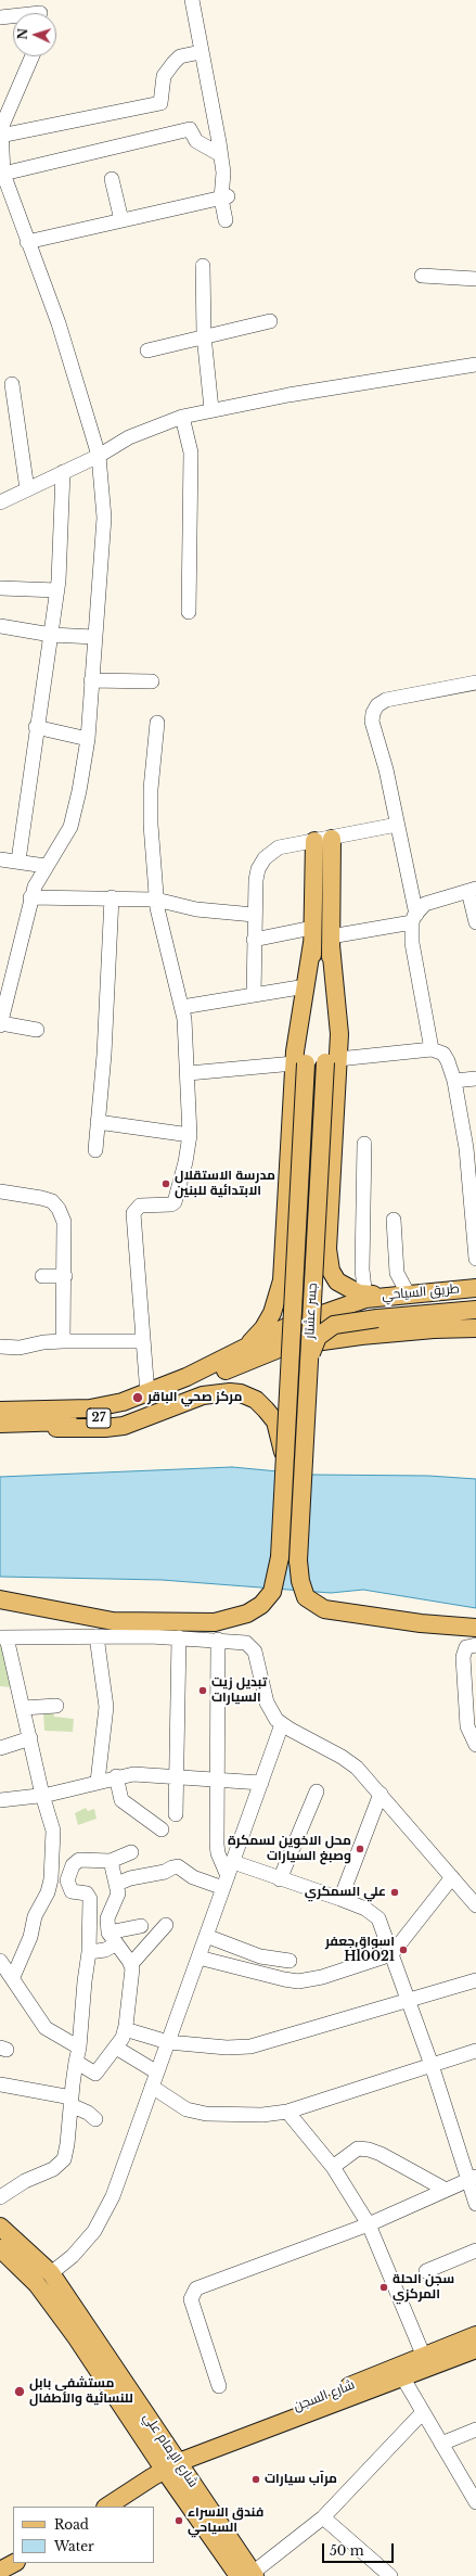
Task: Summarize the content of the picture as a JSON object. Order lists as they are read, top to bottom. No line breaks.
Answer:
{"streets":{"main road":["طريق السياحي","جسر عشتار","27","شارع السجن","شارع الإمام علي"]},"crossings":[["شارع السجن","شارع الإمام علي"]],"places":["مدرسة الاستقلال الابتدائية للبنين","مركز صحي الباقر","تبديل زيت السيارات","محل الاخوين لسمكرة وصبغ السيارات","علي السمكري","اسواق‌جعفر Hl0021","سجن الحلة المركزي","مستشفى بابل للنسائية والأطفال","مرآب سيارات","فندق الاسراء السياحي"],"legend":["Road","Water"],"scale_bar":"50 m","north":"left"}
